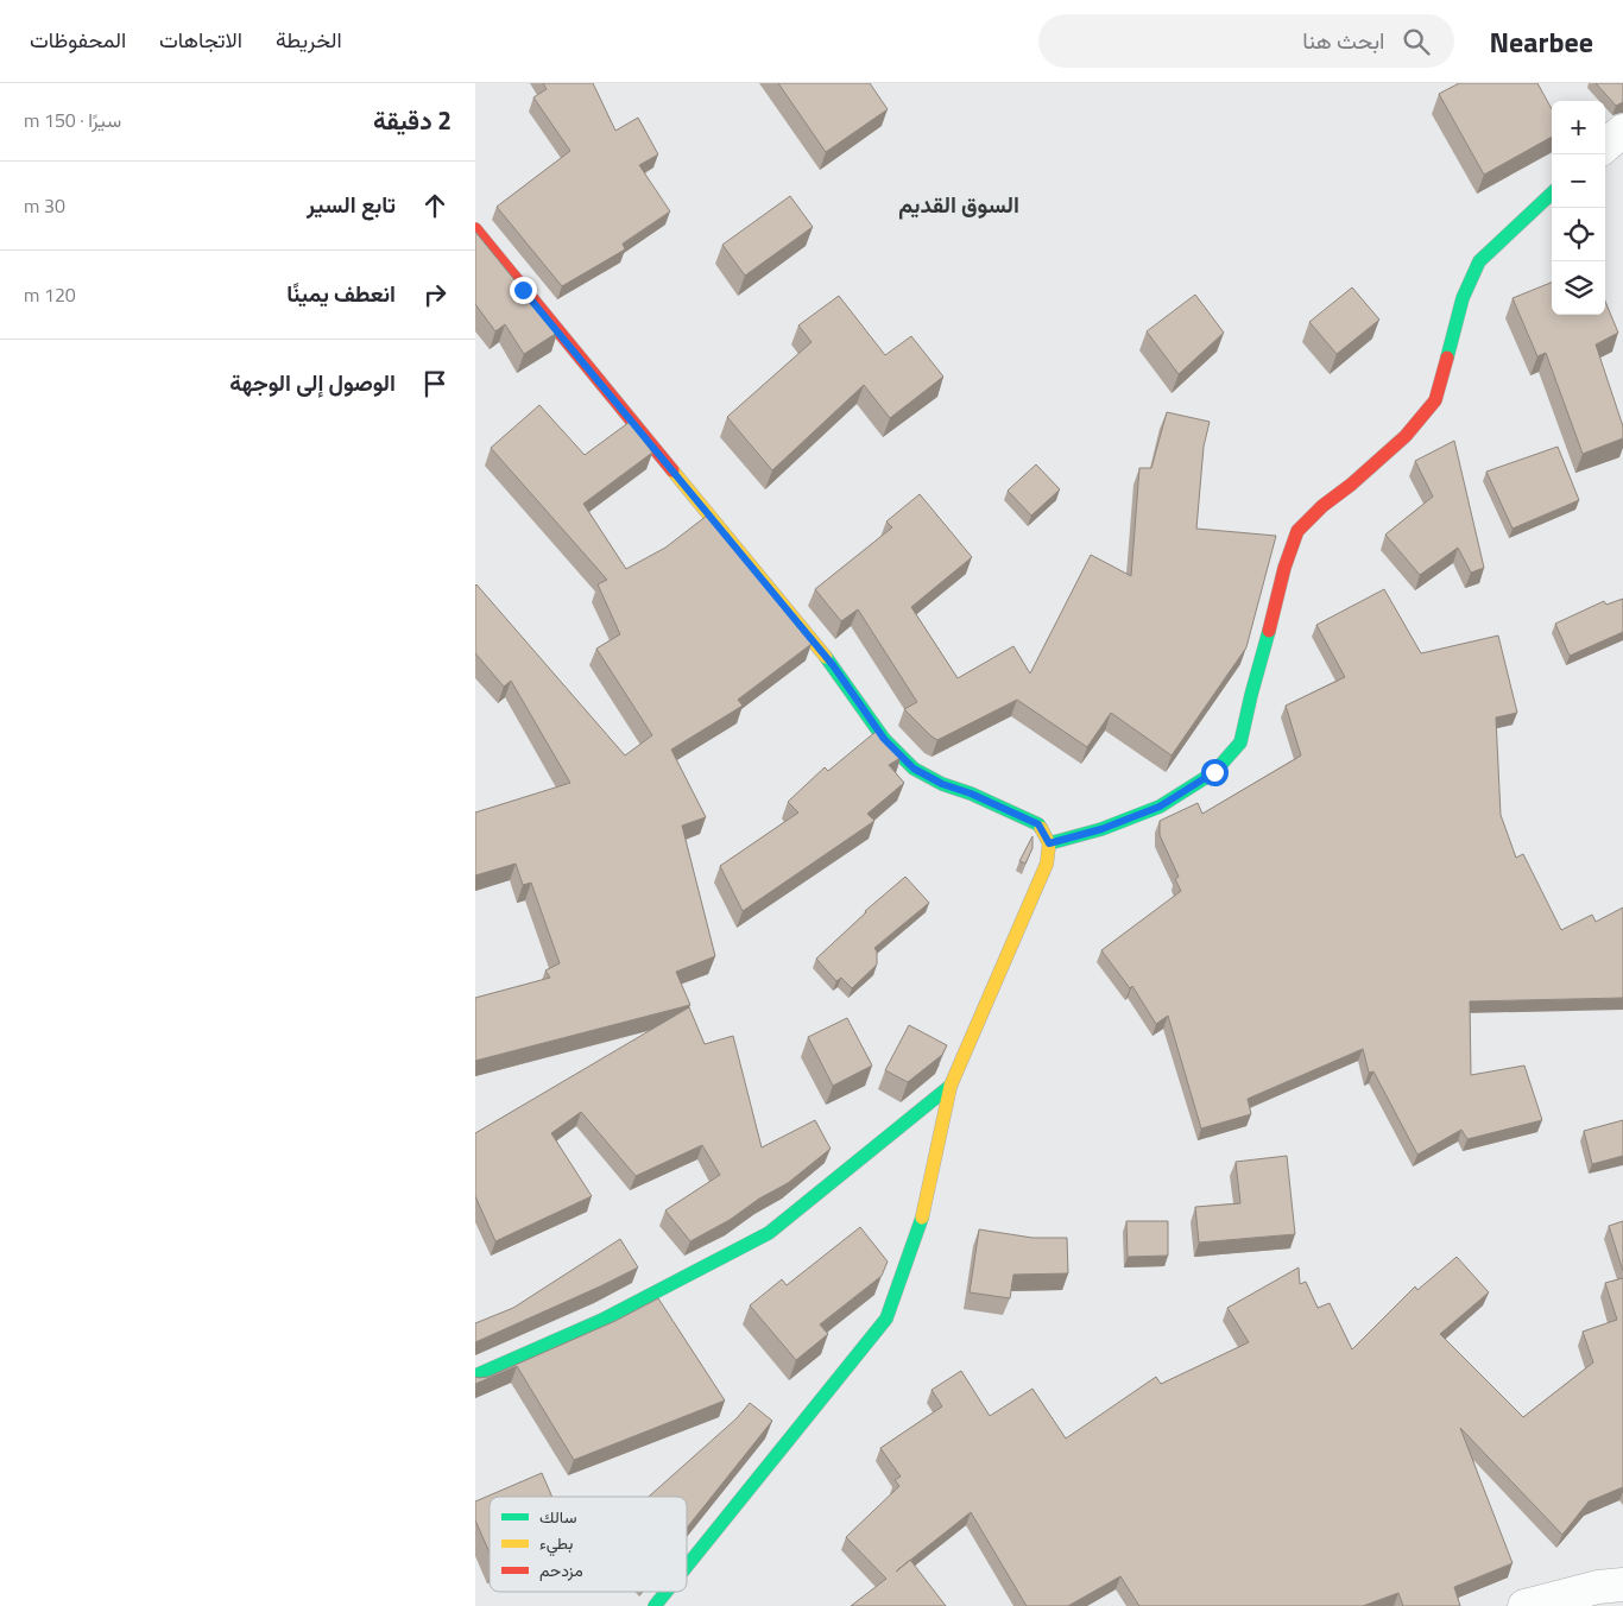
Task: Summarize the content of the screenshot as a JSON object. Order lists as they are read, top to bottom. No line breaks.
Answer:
{"districts":["السوق القديم"],"legend":["سالك","بطيء","مزدحم"],"page":{"header":"Nearbee","search":"ابحث هنا","nav":["الخريطة","الاتجاهات","المحفوظات"],"heading":["2 دقيقة","سيرًا · 150 m"],"map_buttons":["+","−"],"list":[["تابع السير","30 m"],["انعطف يمينًا","120 m"],"الوصول إلى الوجهة"]}}
